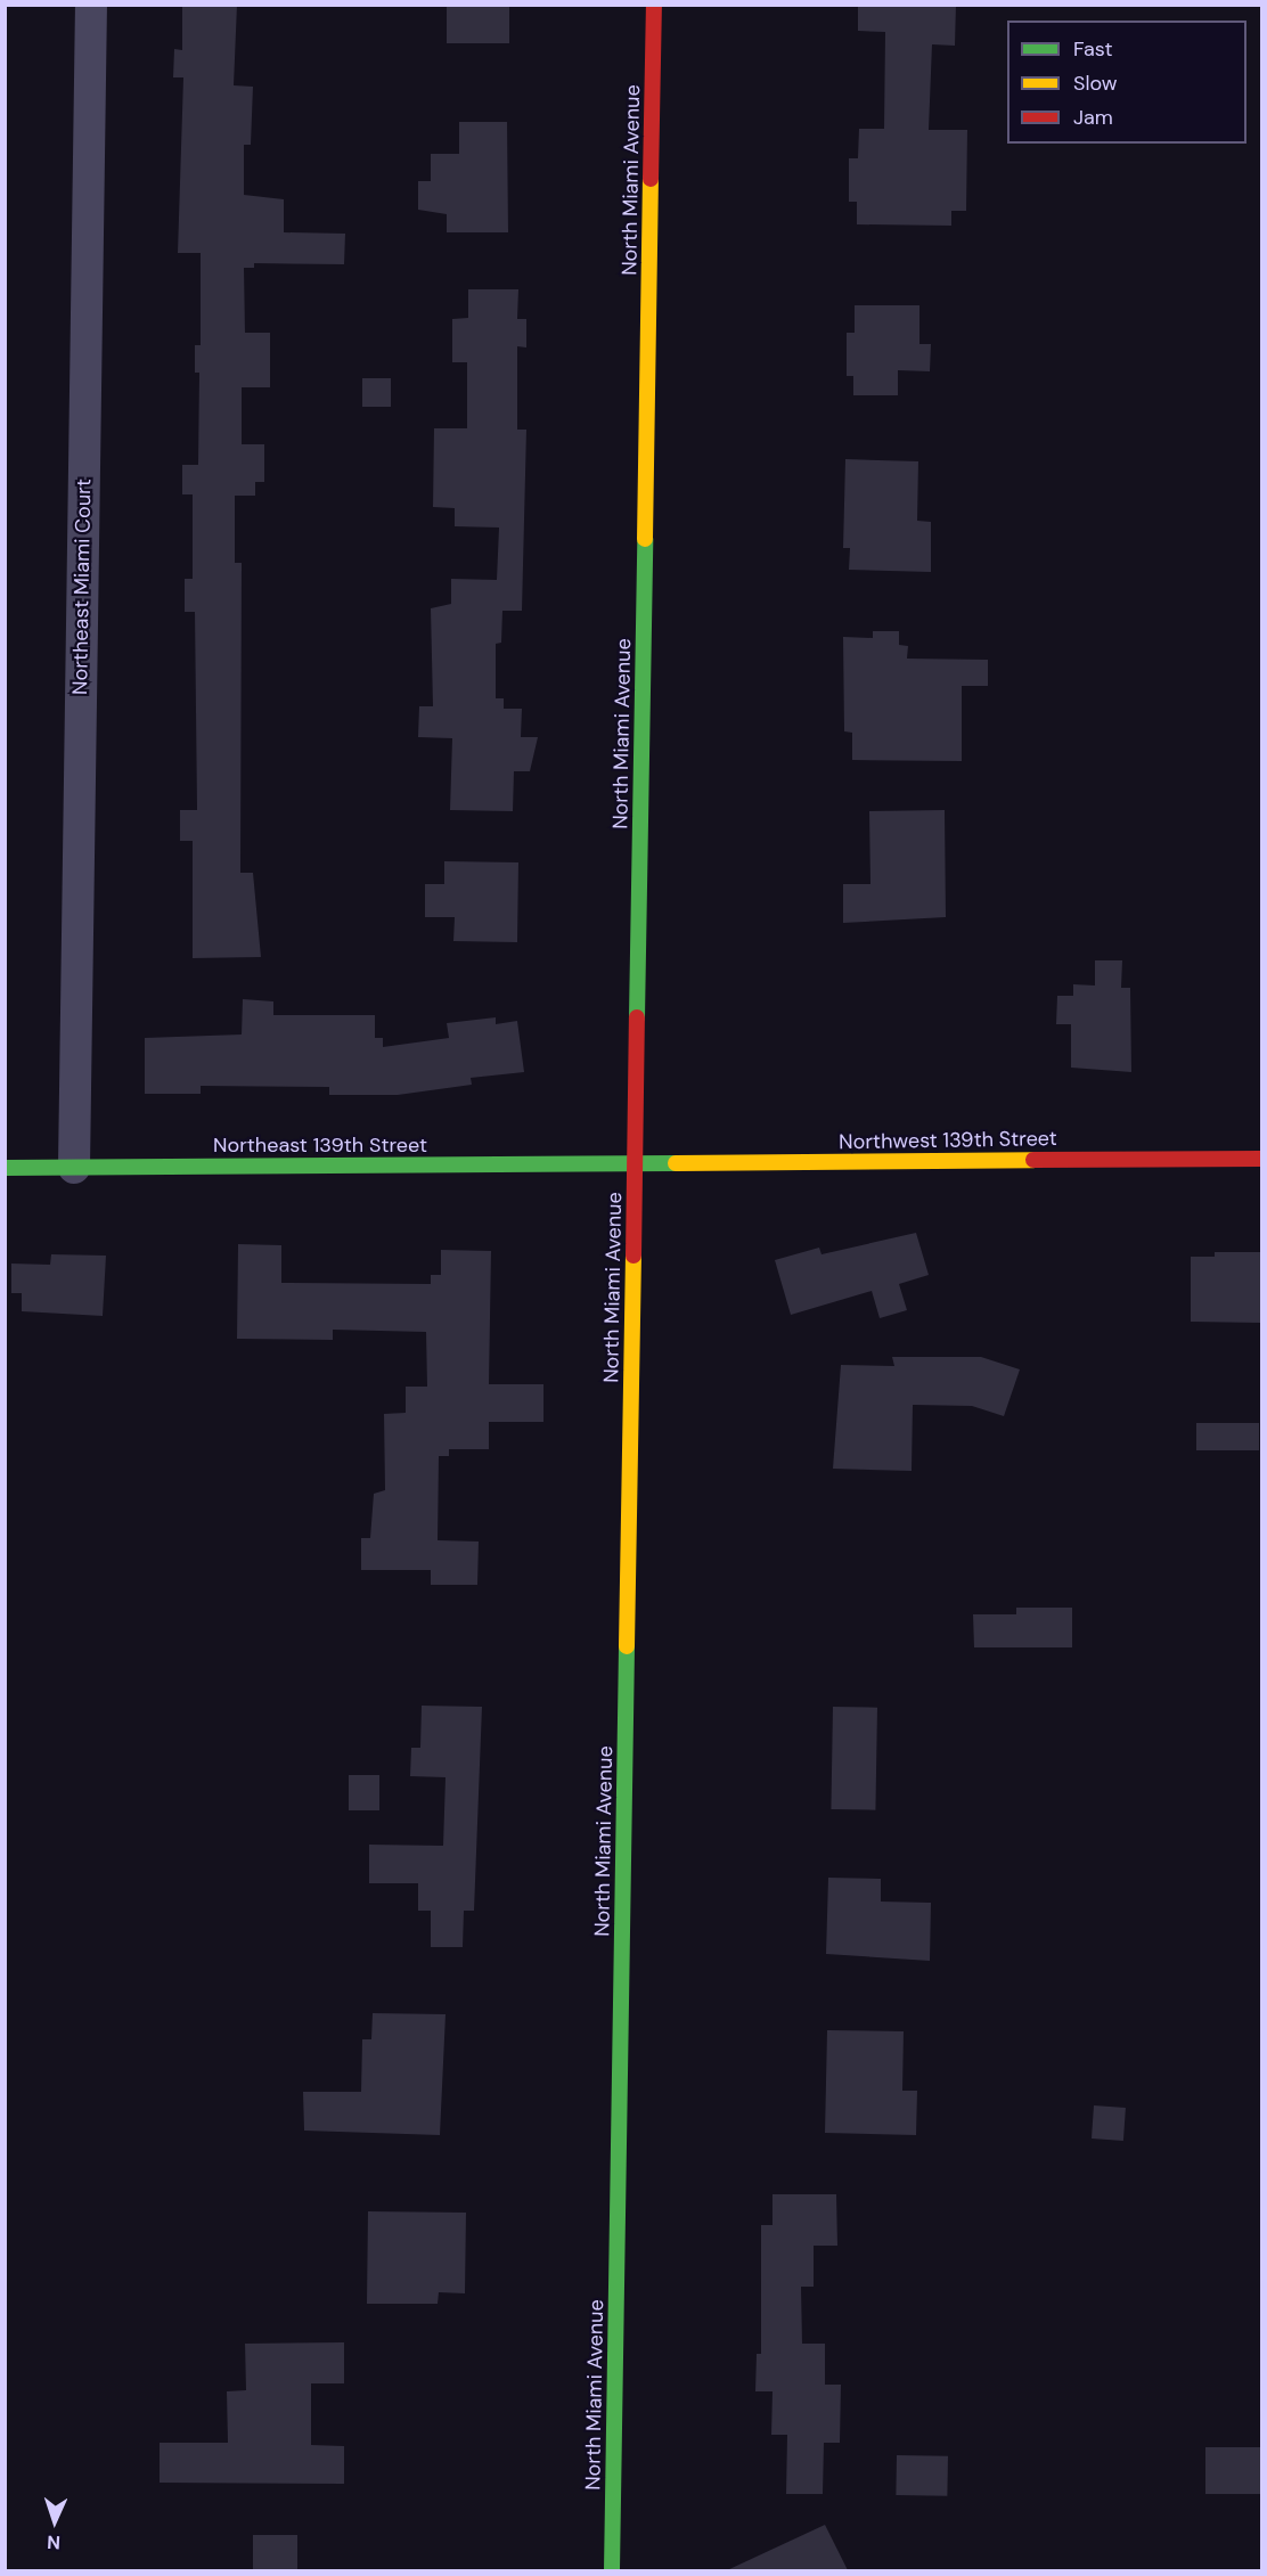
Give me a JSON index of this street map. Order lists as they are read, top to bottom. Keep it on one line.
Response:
{"streets":{"street":["North Miami Avenue","Northeast Miami Court","Northwest 139th Street","Northeast 139th Street"]},"crossings":[["North Miami Avenue","Northwest 139th Street"],["North Miami Avenue","Northeast 139th Street"],["Northeast Miami Court","Northeast 139th Street"],["Northwest 139th Street","Northeast 139th Street"]],"legend":["Fast","Slow","Jam"],"north":"bottom"}
